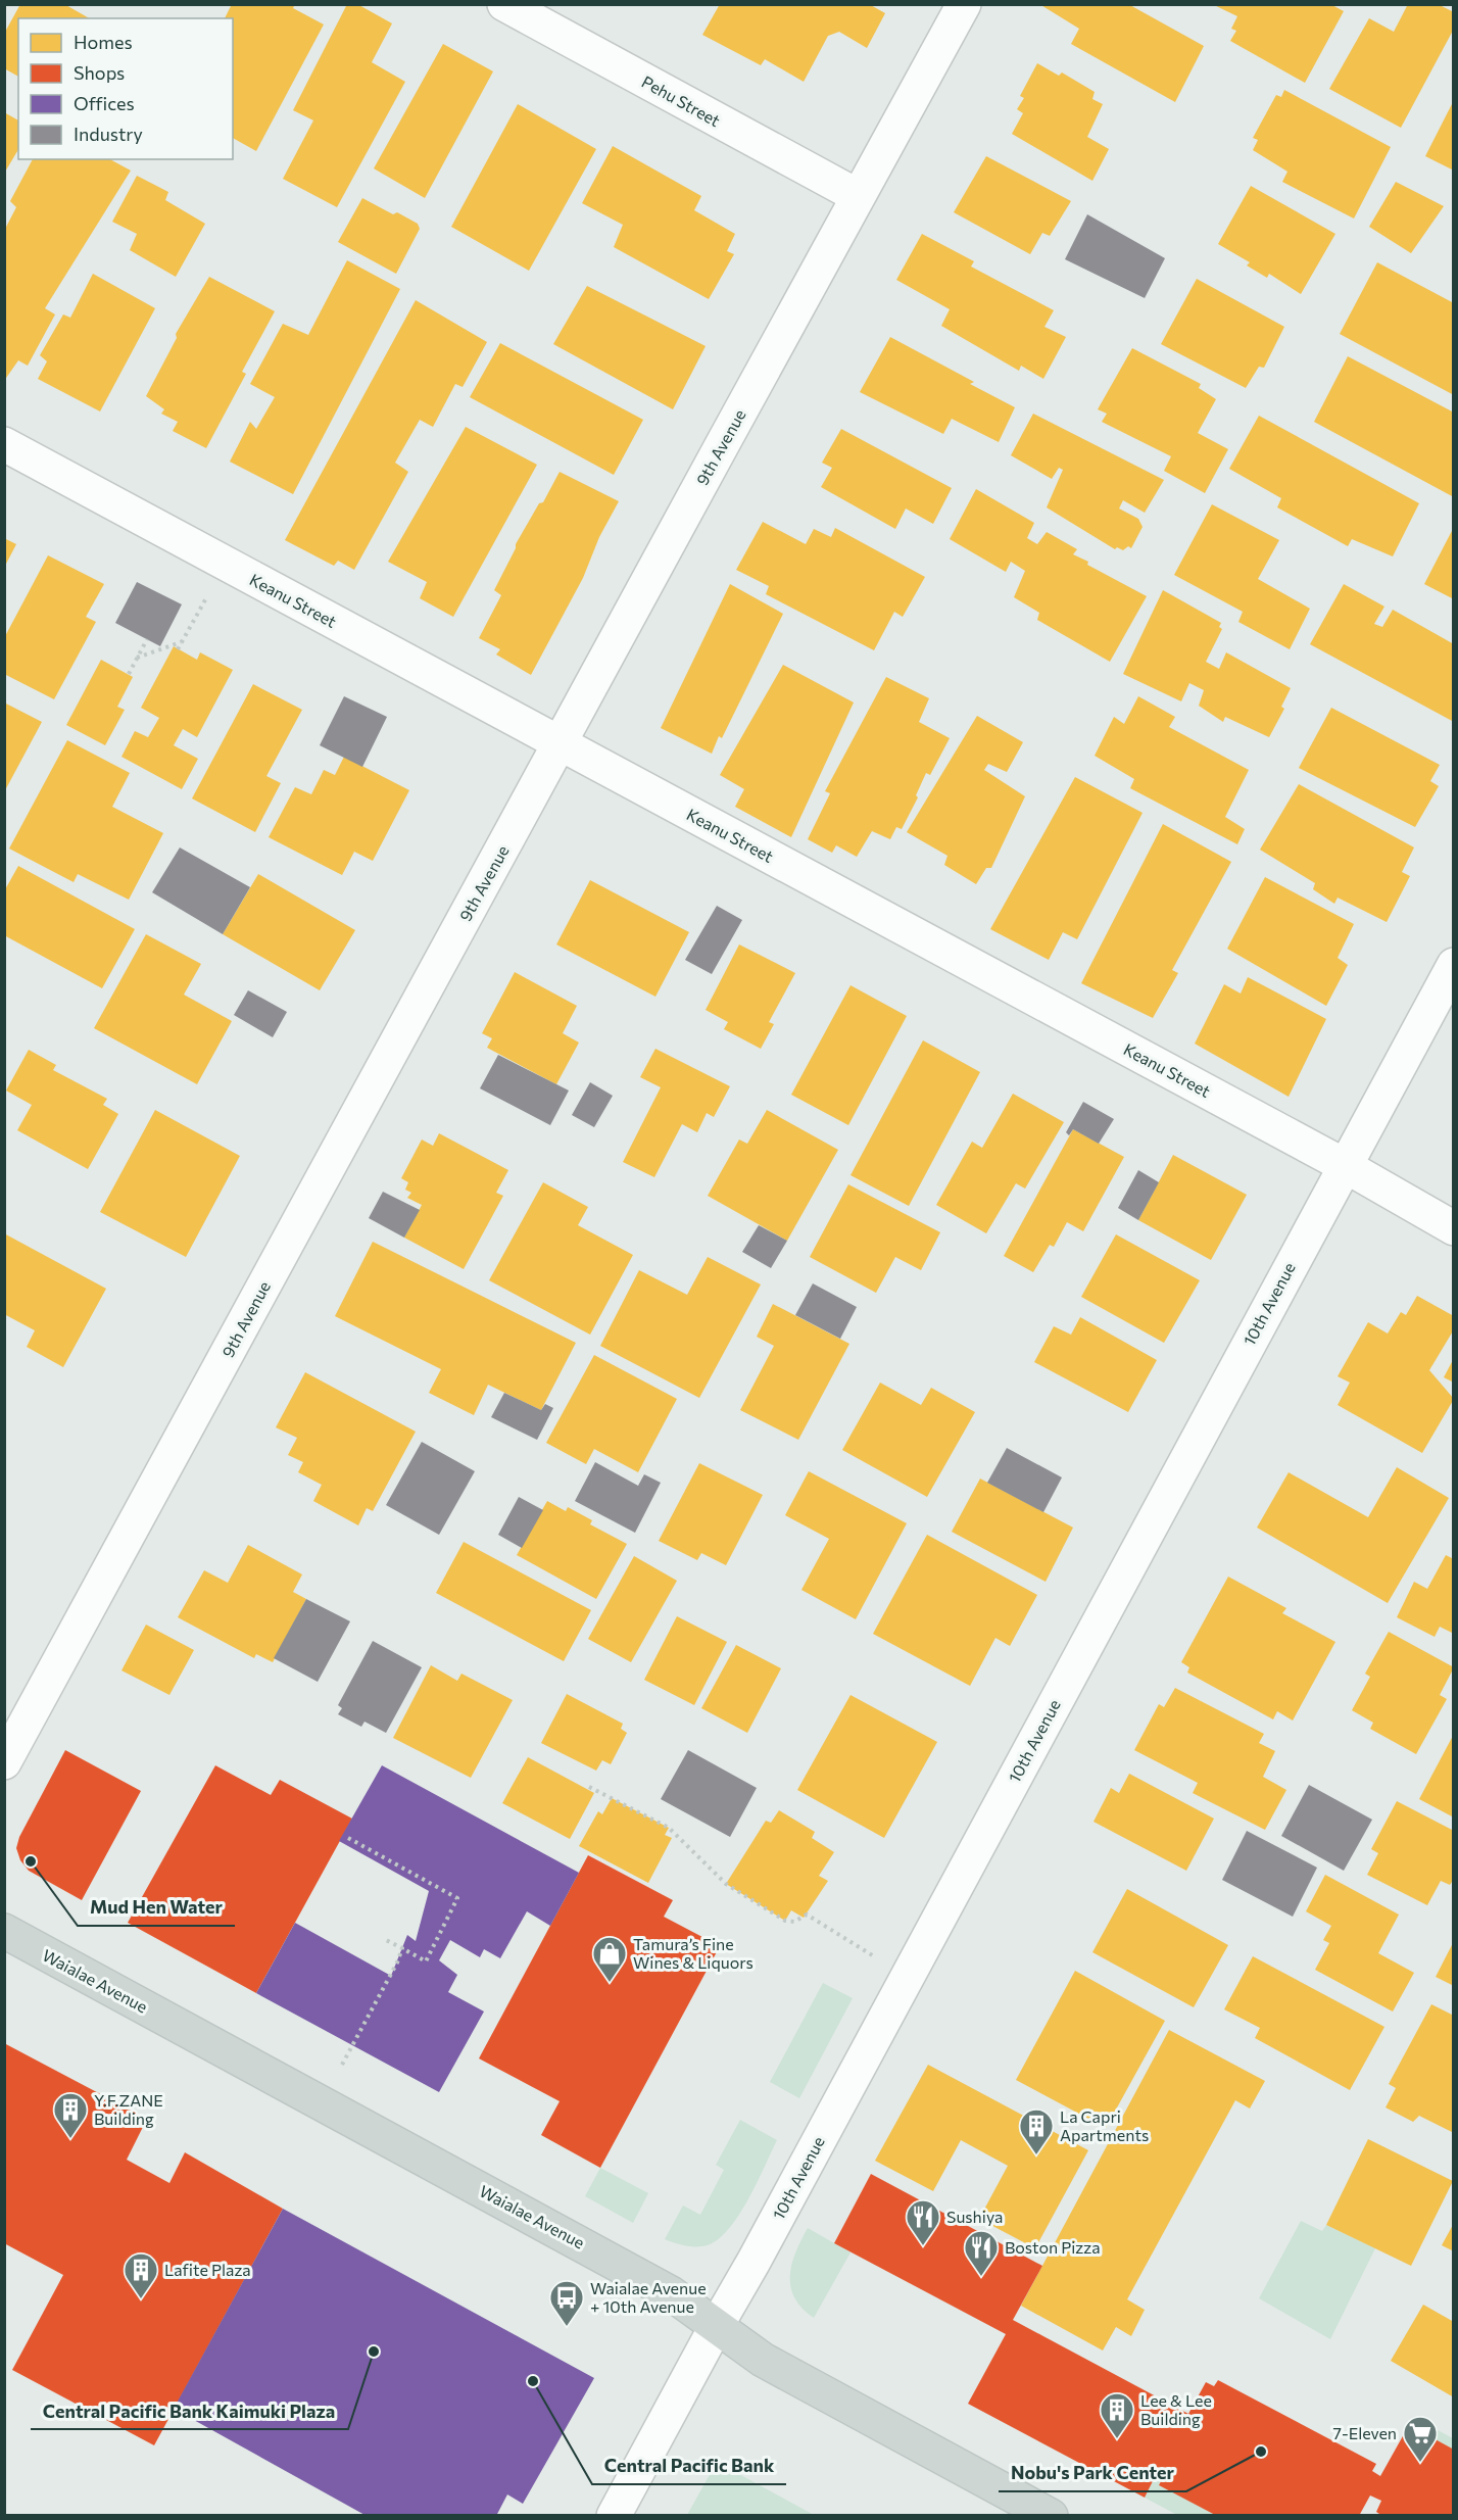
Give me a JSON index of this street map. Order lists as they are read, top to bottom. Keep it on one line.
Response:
{"streets":{"main road":["Waialae Avenue"],"street":["Pehu Street","9th Avenue","Keanu Street","10th Avenue"]},"crossings":[["Pehu Street","9th Avenue"],["9th Avenue","Keanu Street"],["Keanu Street","10th Avenue"],["10th Avenue","Waialae Avenue"]],"places":{"other":["Mud Hen Water","Central Pacific Bank Kaimuki Plaza","Central Pacific Bank","Nobu's Park Center"],"shop":["Tamura’s Fine Wines & Liquors"],"building":["Y.F.ZANE Building","La Capri Apartments","Lafite Plaza","Lee & Lee Building"],"restaurant":["Sushiya","Boston Pizza"],"bus stop":["Waialae Avenue + 10th Avenue"],"supermarket":["7-Eleven"]},"legend":["Homes","Shops","Offices","Industry"]}
